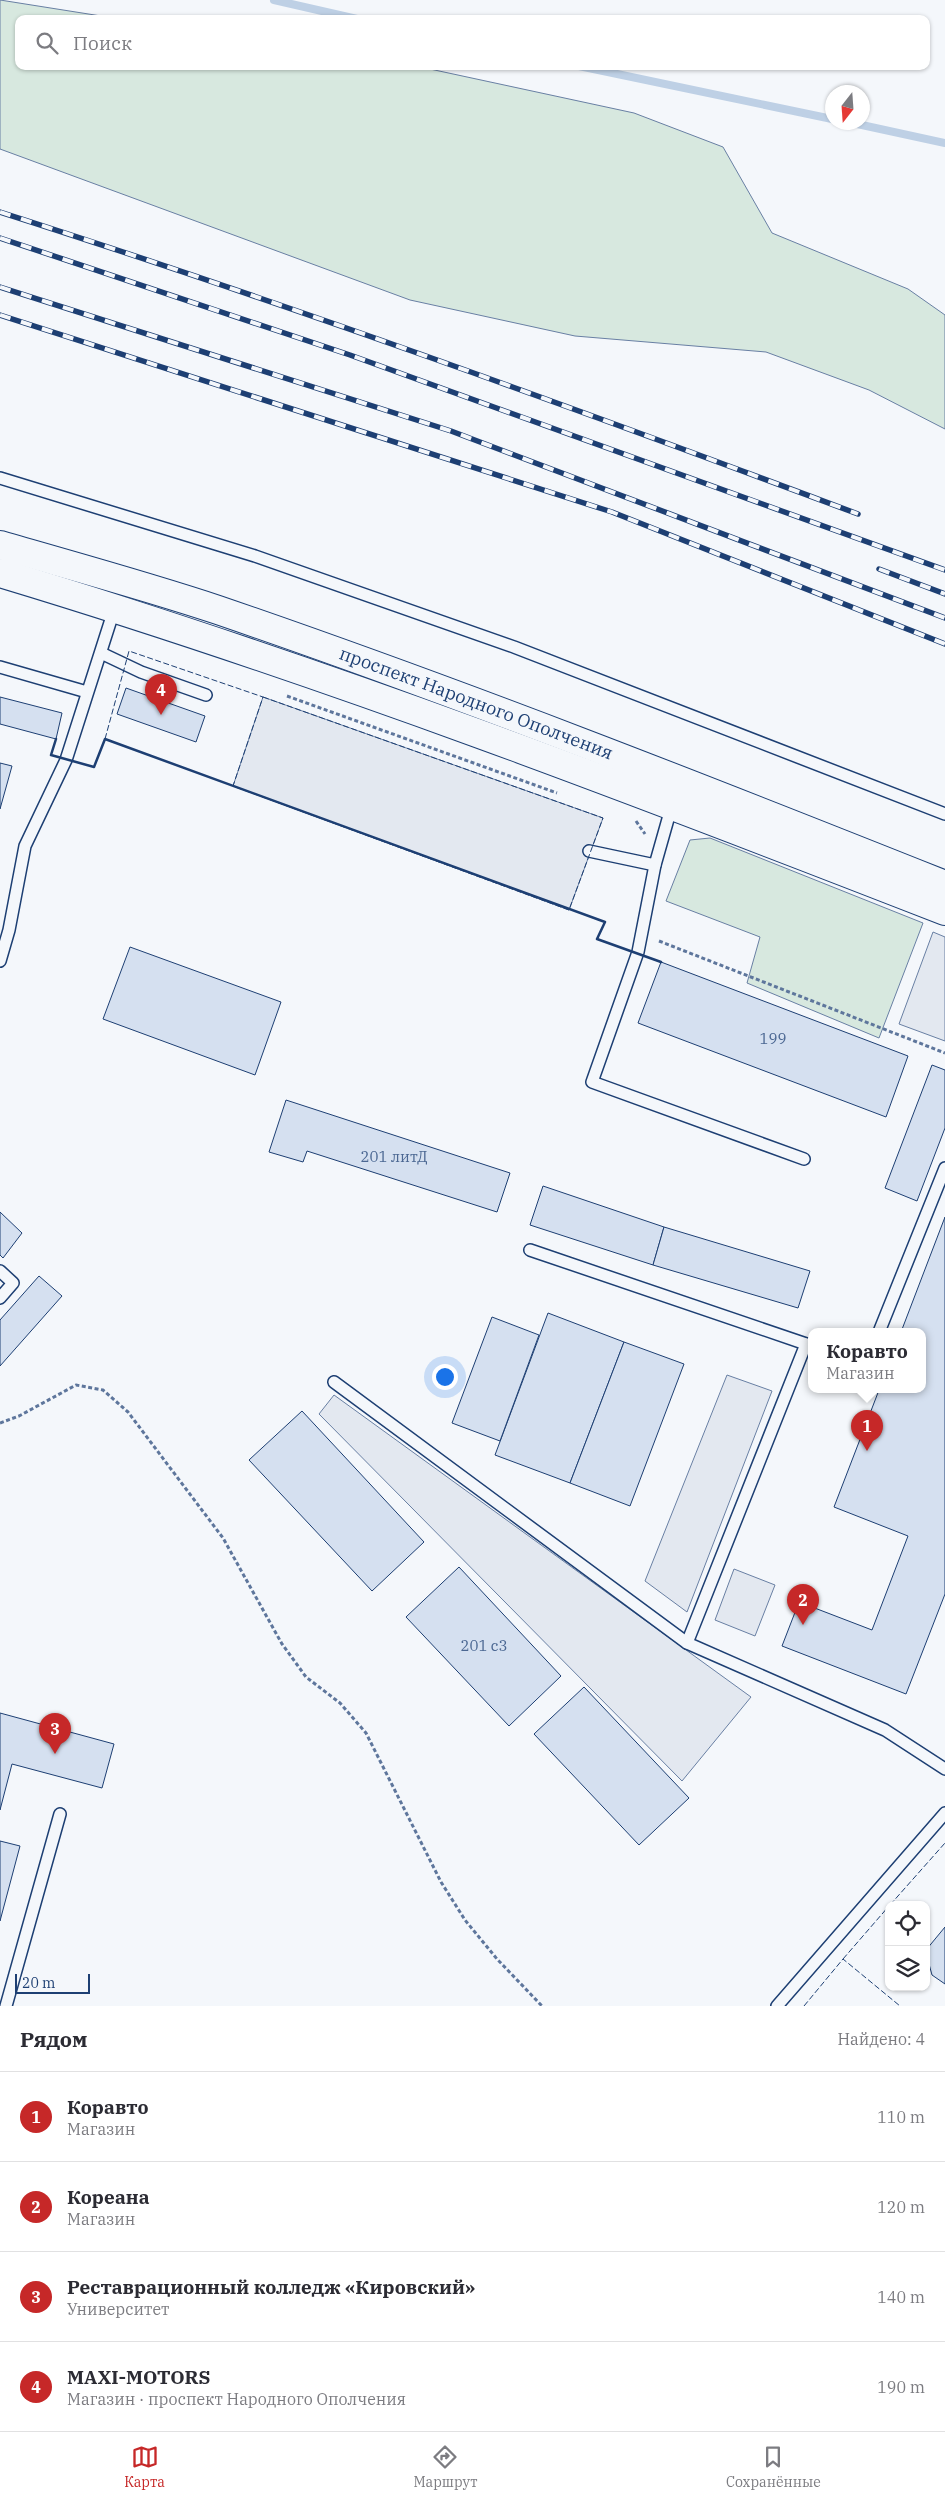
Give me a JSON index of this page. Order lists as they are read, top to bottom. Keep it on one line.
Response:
{"streets":{"main road":["проспект Народного Ополчения"]},"house_numbers":["199","201 литД","201 с3"],"scale_bar":"20 m","north":"bottom","page":{"search":"Поиск","pins":["4","1","2","3"],"popup":["Коравто","Магазин"],"scale":"20 m","heading":["Рядом","Найдено: 4"],"list":[{"mark":"1","name":"Коравто","note":"Магазин","value":"110 m"},{"mark":"2","name":"Кореана","note":"Магазин","value":"120 m"},{"mark":"3","name":"Реставрационный колледж «Кировский»","note":"Университет","value":"140 m"},{"mark":"4","name":"MAXI-MOTORS","note":"Магазин · проспект Народного Ополчения","value":"190 m"}],"nav":["Карта","Маршрут","Сохранённые"]}}
